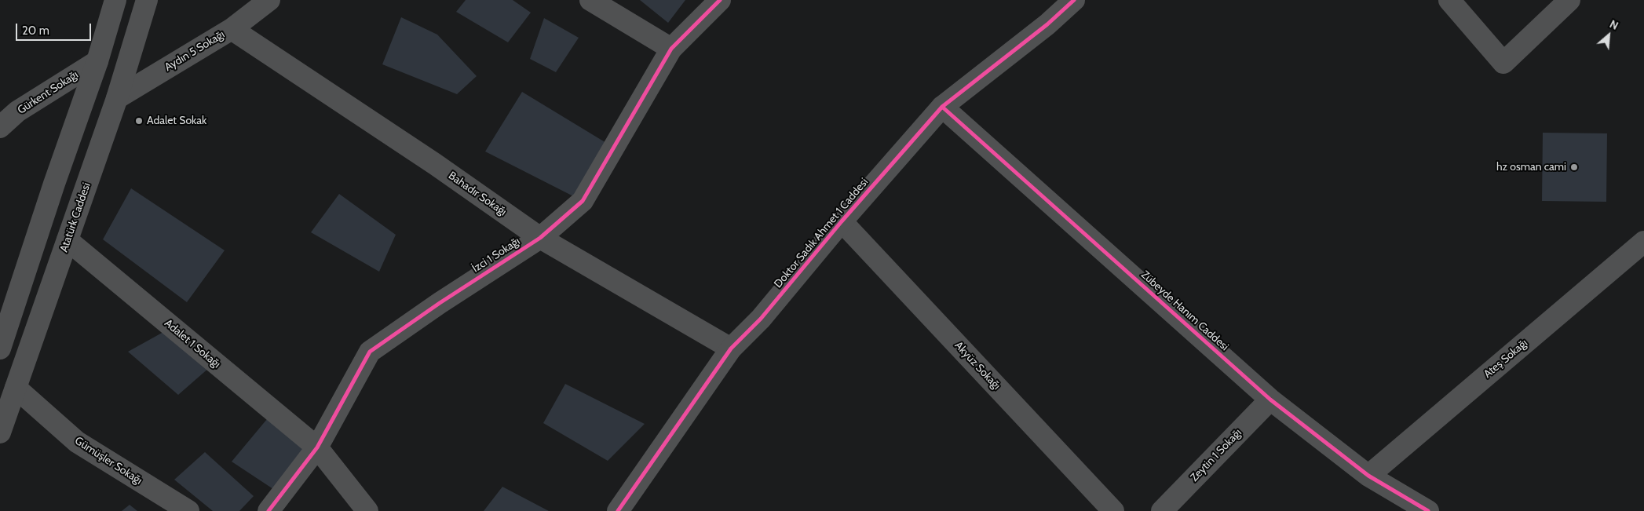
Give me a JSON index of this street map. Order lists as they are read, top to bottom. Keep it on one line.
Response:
{"streets":{"street":["Aydın 5 Sokağı","Gürkent Sokağı","Bahadır Sokağı","Atatürk Caddesi","Doktor Sadık Ahmet 1 Caddesi","İzci 1 Sokağı","Zübeyde Hanım Caddesi","Adalet 1 Sokağı","Ateş Sokağı","Akyüz Sokağı","Zeytin 1 Sokağı","Gümüşler Sokağı"]},"crossings":[["Aydın 5 Sokağı","Bahadır Sokağı"],["Aydın 5 Sokağı","Atatürk Caddesi"],["Bahadır Sokağı","Doktor Sadık Ahmet 1 Caddesi"],["Bahadır Sokağı","İzci 1 Sokağı"],["Atatürk Caddesi","Adalet 1 Sokağı"],["Atatürk Caddesi","Gümüşler Sokağı"],["Doktor Sadık Ahmet 1 Caddesi","Zübeyde Hanım Caddesi"],["Doktor Sadık Ahmet 1 Caddesi","Akyüz Sokağı"],["İzci 1 Sokağı","Adalet 1 Sokağı"],["Zübeyde Hanım Caddesi","Ateş Sokağı"],["Zübeyde Hanım Caddesi","Zeytin 1 Sokağı"]],"places":["Adalet Sokak","hz osman cami"],"scale_bar":"20 m","north":"top right"}
